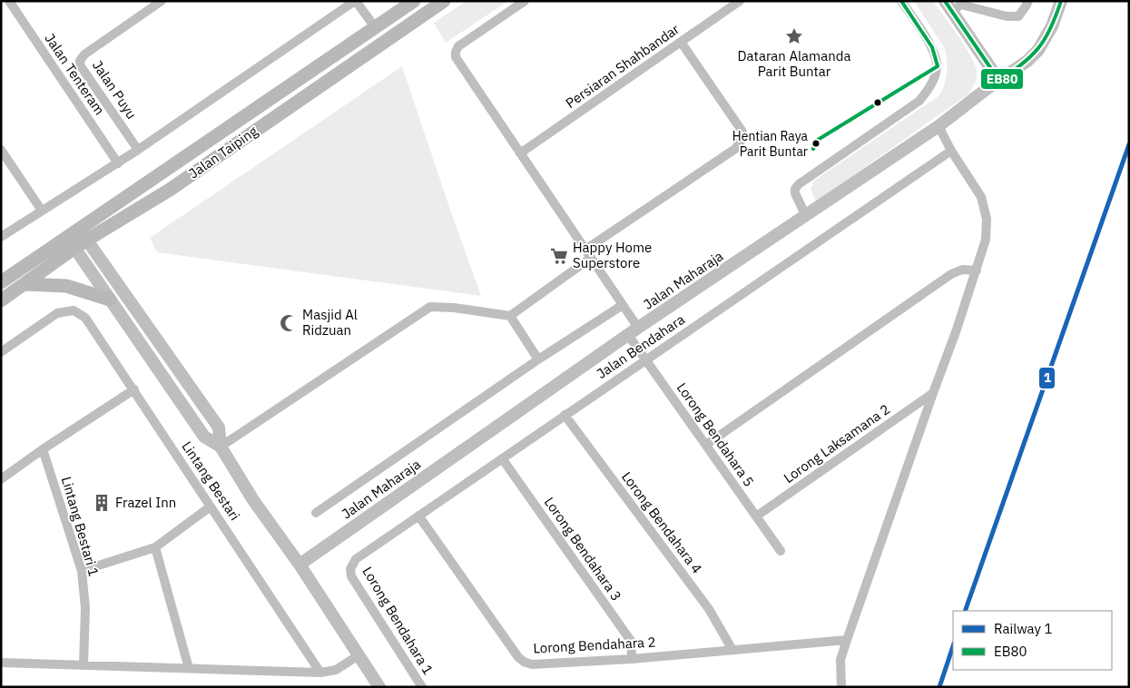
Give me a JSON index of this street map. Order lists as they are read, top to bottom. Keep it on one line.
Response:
{"streets":{"main road":["Jalan Taiping"],"street":["Persiaran Shahbandar","Jalan Tenteram","Jalan Puyu","Jalan Maharaja","Jalan Bendahara","Lorong Bendahara 5","Lorong Laksamana 2","Lintang Bestari","Lorong Bendahara 4","Lintang Bestari 1","Lorong Bendahara 3","Lorong Bendahara 1","Lorong Bendahara 2"]},"crossings":[["Persiaran Shahbandar","Lorong Bendahara 5"],["Jalan Maharaja","Lorong Bendahara 5"],["Jalan Bendahara","Lorong Bendahara 5"],["Jalan Bendahara","Lorong Bendahara 4"],["Jalan Bendahara","Lorong Bendahara 3"],["Jalan Bendahara","Lorong Bendahara 1"],["Jalan Bendahara","Lorong Bendahara 2"],["Lorong Bendahara 5","Lorong Laksamana 2"],["Lorong Bendahara 4","Lorong Bendahara 2"],["Lorong Bendahara 3","Lorong Bendahara 2"]],"places":{"place":["Dataran Alamanda Parit Buntar"],"other":["Hentian Raya Parit Buntar"],"supermarket":["Happy Home Superstore"],"mosque":["Masjid Al Ridzuan"],"building":["Frazel Inn"]},"lines":["transit line EB80","rail line 1"],"legend":["Railway 1","EB80"]}
